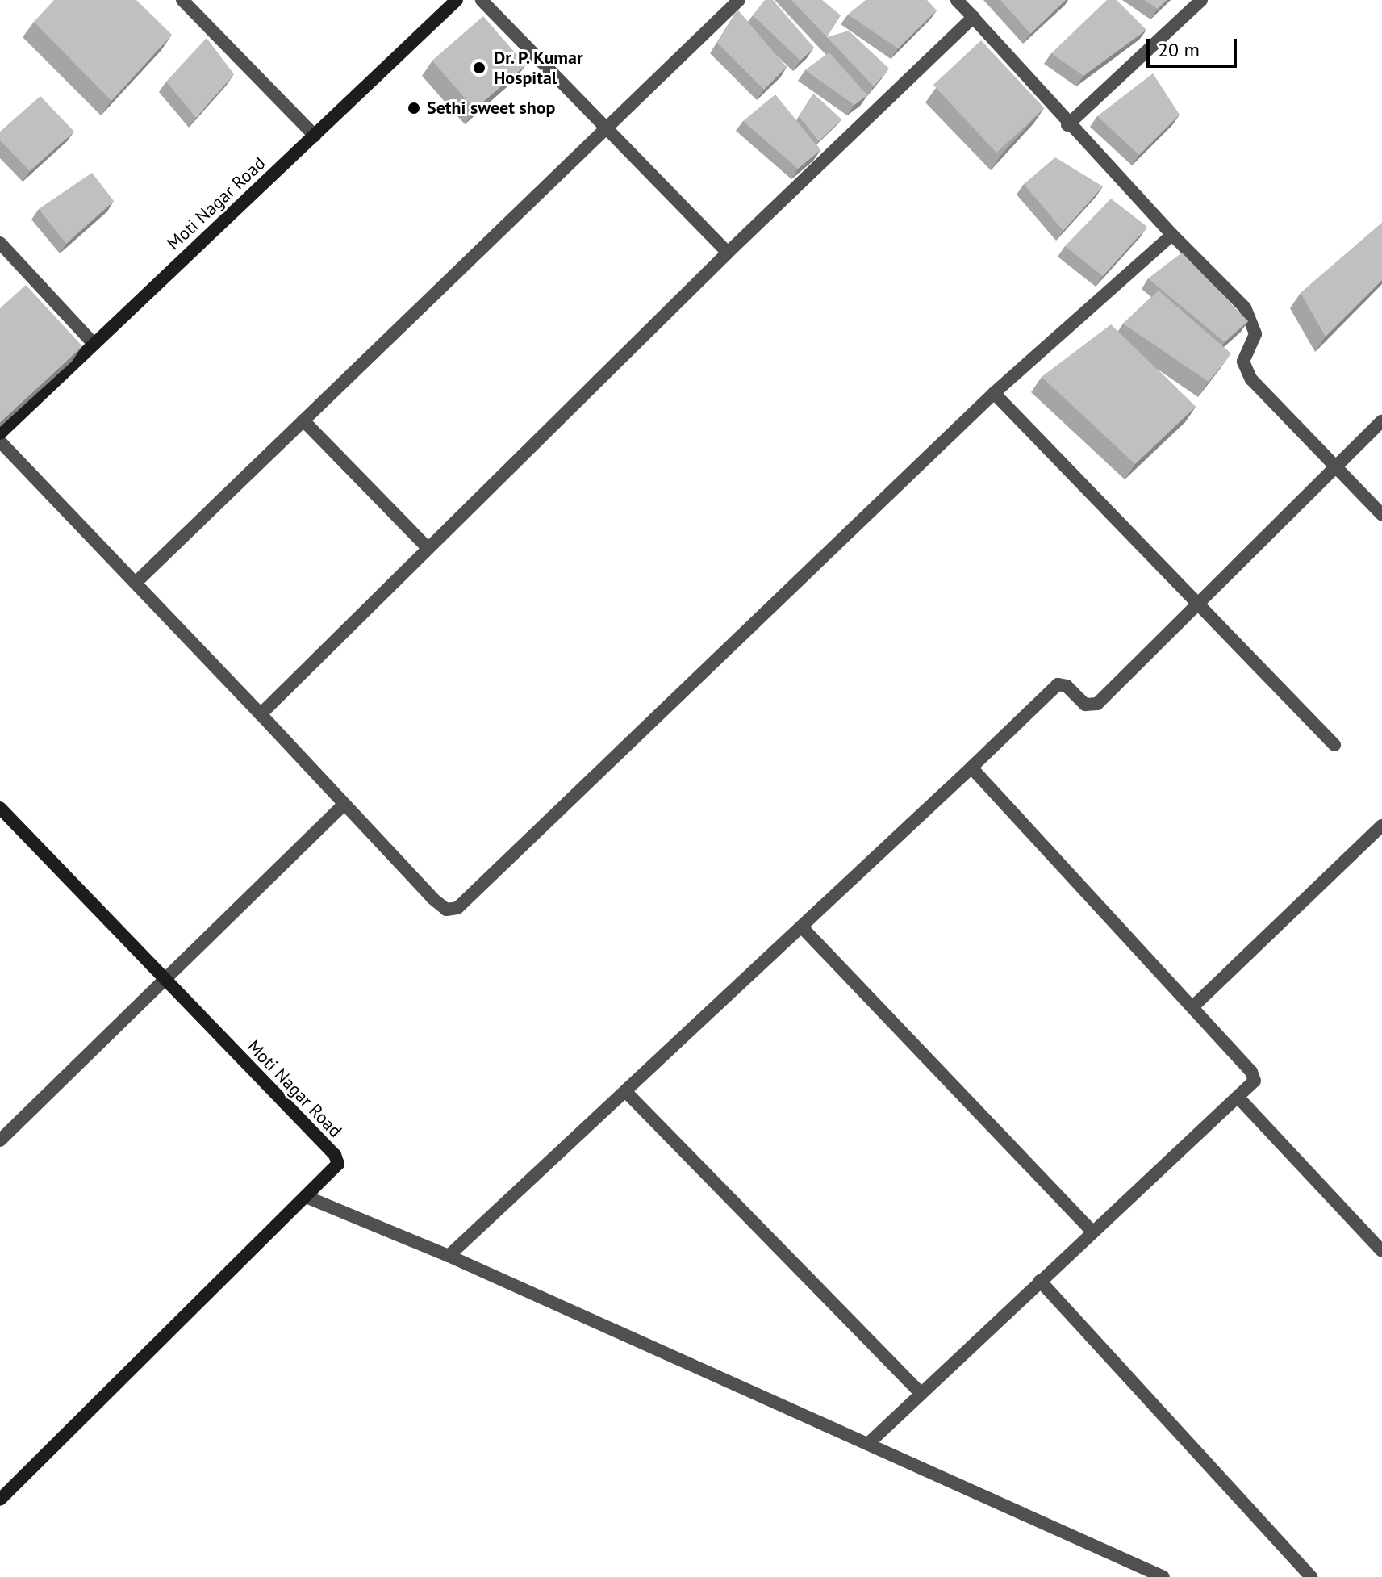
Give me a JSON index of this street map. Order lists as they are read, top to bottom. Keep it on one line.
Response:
{"streets":{"street":["Moti Nagar Road"]},"places":["Dr. P. Kumar Hospital","Sethi sweet shop"],"scale_bar":"20 m"}
